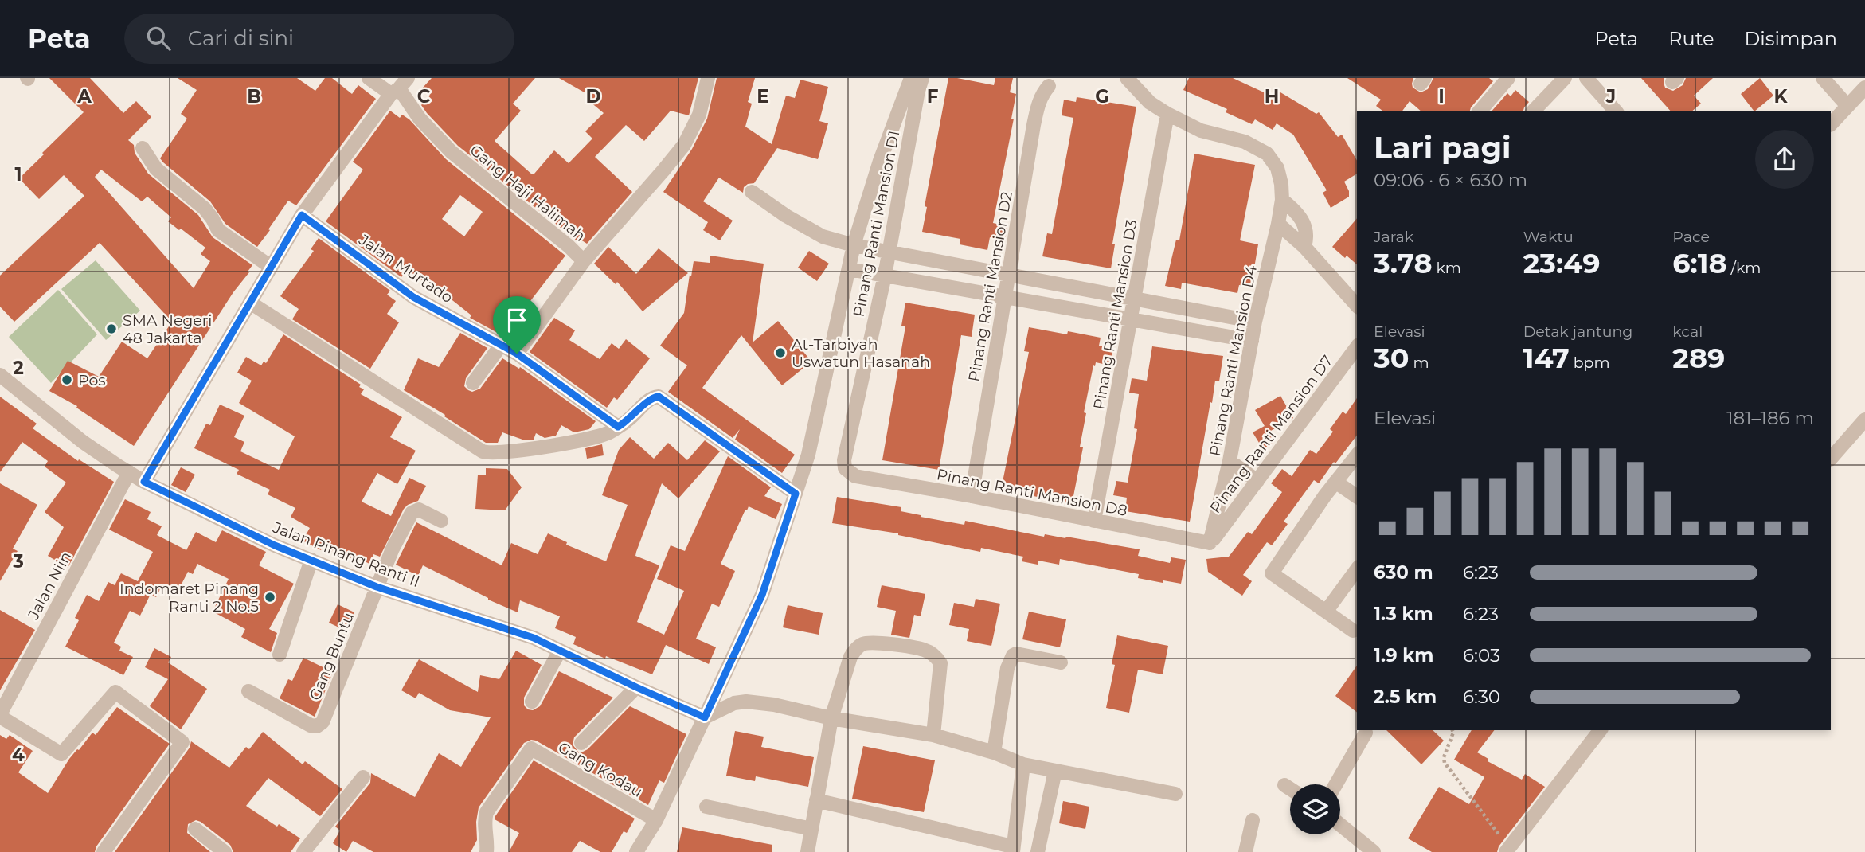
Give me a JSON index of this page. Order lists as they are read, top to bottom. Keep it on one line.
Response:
{"streets":{"street":["Gang Haji Halimah","Pinang Ranti Mansion D1","Jalan Murtado","Pinang Ranti Mansion D2","Pinang Ranti Mansion D3","Pinang Ranti Mansion D4","Pinang Ranti Mansion D7","Pinang Ranti Mansion D8","Jalan Pinang Ranti II","Jalan Niin","Gang Buntu","Gang Kodau"]},"crossings":[["Gang Haji Halimah","Jalan Murtado"],["Pinang Ranti Mansion D1","Pinang Ranti Mansion D8"],["Pinang Ranti Mansion D2","Pinang Ranti Mansion D8"],["Pinang Ranti Mansion D3","Pinang Ranti Mansion D4"],["Pinang Ranti Mansion D3","Pinang Ranti Mansion D8"],["Pinang Ranti Mansion D4","Pinang Ranti Mansion D7"],["Pinang Ranti Mansion D4","Pinang Ranti Mansion D8"],["Pinang Ranti Mansion D7","Pinang Ranti Mansion D8"],["Jalan Pinang Ranti II","Jalan Niin"],["Jalan Pinang Ranti II","Gang Buntu"]],"places":["SMA Negeri 48 Jakarta","At-Tarbiyah Uswatun Hasanah","Pos","Indomaret Pinang Ranti 2 No.5"],"page":{"header":"Peta","search":"Cari di sini","nav":["Peta","Rute","Disimpan"],"heading":["Lari pagi","09:06 · 6 × 630 m"],"stats":[["Jarak","3.78 km"],["Waktu","23:49"],["Pace","6:18 /km"],["Elevasi","30 m"],["Detak jantung","147 bpm"],["kcal","289"]],"chart":["Elevasi","181–186 m"],"list":[{"name":"630 m","note":"6:23"},{"name":"1.3 km","note":"6:23"},{"name":"1.9 km","note":"6:03"},{"name":"2.5 km","note":"6:30"}]},"grid":{"columns":["A","B","C","D","E","F","G","H","I","J","K"],"rows":["1","2","3","4"]}}
